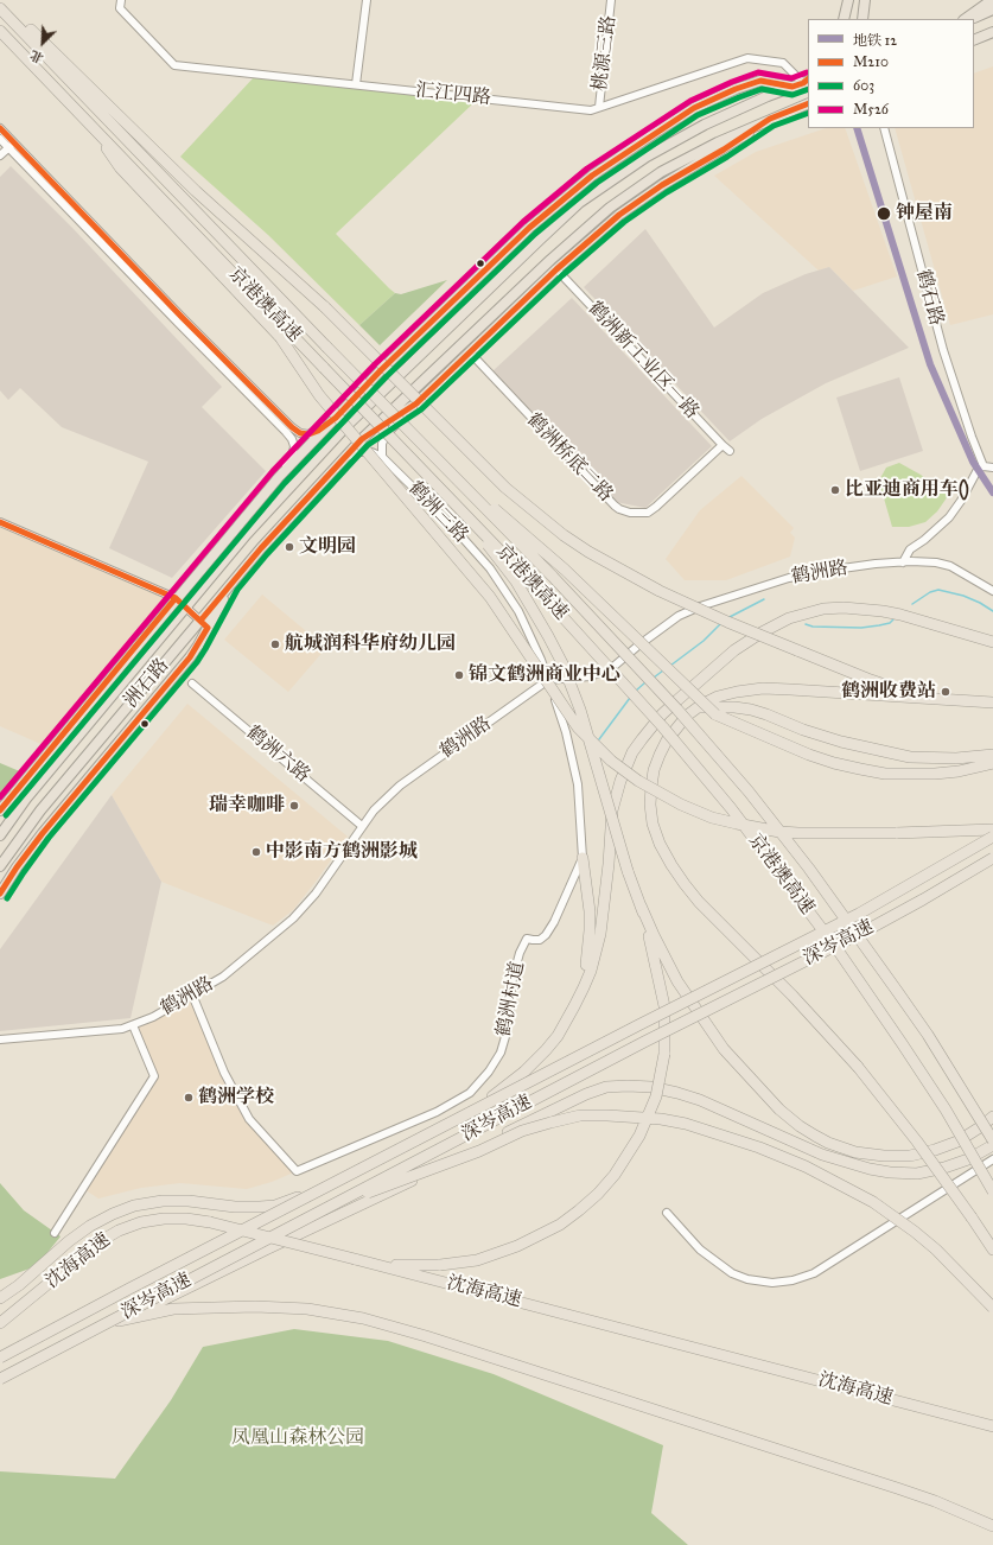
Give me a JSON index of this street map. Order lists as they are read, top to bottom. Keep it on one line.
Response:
{"streets":{"highway":["京港澳高速","深岑高速","沈海高速"],"main road":["洲石路"],"street":["桃源三路","汇江四路","鹤石路","鹤洲新工业区一路","鹤洲桥底二路","鹤洲三路","鹤洲路","鹤洲六路","鹤洲村道"]},"crossings":[["桃源三路","汇江四路"],["汇江四路","洲石路"],["鹤洲新工业区一路","鹤洲桥底二路"],["鹤洲三路","鹤洲路"],["鹤洲三路","鹤洲村道"],["鹤洲路","鹤洲六路"],["鹤洲路","鹤洲村道"]],"parks":["凤凰山森林公园"],"places":["钟屋南","比亚迪商用车()","文明园","航城润科华府幼儿园","锦文鹤洲商业中心","鹤洲收费站","瑞幸咖啡","中影南方鹤洲影城","鹤洲学校"],"lines":["transit line M526","transit line M210","transit line 603","metro line 12"],"legend":["地铁 12","M210","603","M526"],"north":"bottom left"}
